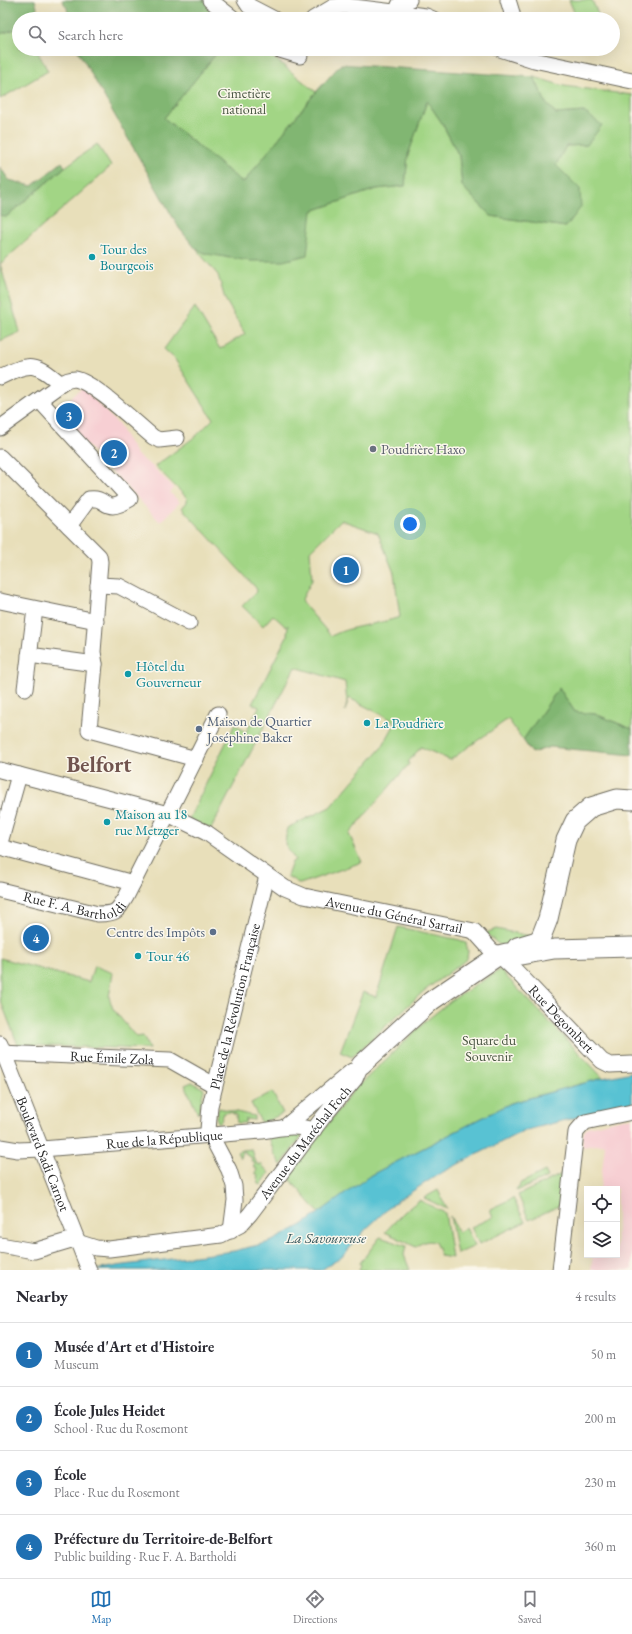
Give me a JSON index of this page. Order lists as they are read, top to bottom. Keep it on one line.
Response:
{"streets":{"main road":["Avenue du Maréchal Foch"],"street":["Rue F. A. Bartholdi","Avenue du Général Sarrail","Place de la Révolution Française","Rue Degombert","Rue Émile Zola","Rue de la République","Boulevard Sadi Carnot"]},"crossings":[["Avenue du Général Sarrail","Place de la Révolution Française"],["Avenue du Général Sarrail","Rue Degombert"],["Avenue du Général Sarrail","Avenue du Maréchal Foch"],["Place de la Révolution Française","Rue Émile Zola"],["Place de la Révolution Française","Rue de la République"],["Place de la Révolution Française","Avenue du Maréchal Foch"],["Rue Degombert","Avenue du Maréchal Foch"],["Rue Émile Zola","Boulevard Sadi Carnot"],["Rue de la République","Avenue du Maréchal Foch"],["Rue de la République","Boulevard Sadi Carnot"],["Avenue du Maréchal Foch","Boulevard Sadi Carnot"]],"districts":["Belfort"],"water":["La Savoureuse"],"parks":["Cimetière national","Square du Souvenir"],"places":["Tour des Bourgeois","Poudrière Haxo","Hôtel du Gouverneur","La Poudrière","Maison de Quartier Joséphine Baker","Maison au 18 rue Metzger","Centre des Impôts","Tour 46"],"page":{"search":"Search here","pins":["3","2","1","4"],"heading":["Nearby","4 results"],"list":[{"mark":"1","name":"Musée d'Art et d'Histoire","note":"Museum","value":"50 m"},{"mark":"2","name":"École Jules Heidet","note":"School · Rue du Rosemont","value":"200 m"},{"mark":"3","name":"École","note":"Place · Rue du Rosemont","value":"230 m"},{"mark":"4","name":"Préfecture du Territoire-de-Belfort","note":"Public building · Rue F. A. Bartholdi","value":"360 m"}],"nav":["Map","Directions","Saved"]}}
